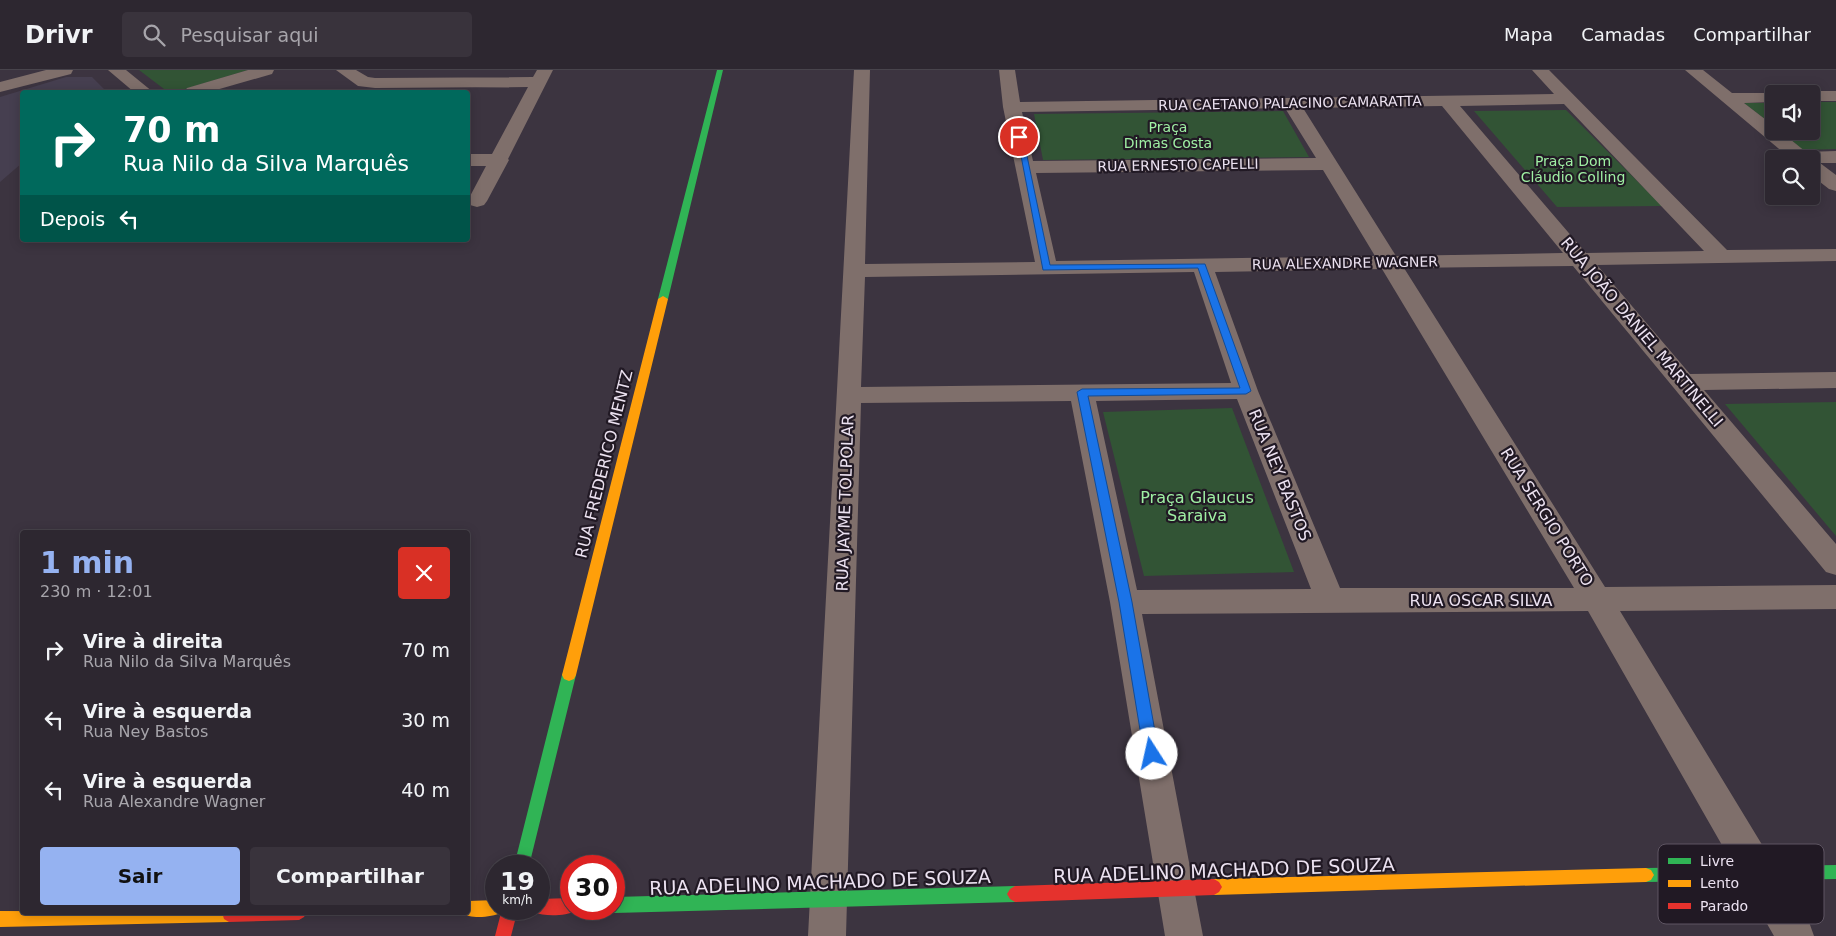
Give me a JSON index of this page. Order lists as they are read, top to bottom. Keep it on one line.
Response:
{"streets":{"street":["RUA CAETANO PALACINO CAMARATTA","RUA ERNESTO CAPELLI","RUA ALEXANDRE WAGNER","RUA JOÃO DANIEL MARTINELLI","RUA FREDERICO MENTZ","RUA NEY BASTOS","RUA JAYME TOLPOLAR","RUA SERGIO PORTO","RUA OSCAR SILVA","RUA ADELINO MACHADO DE SOUZA"]},"crossings":[["RUA CAETANO PALACINO CAMARATTA","RUA JOÃO DANIEL MARTINELLI"],["RUA CAETANO PALACINO CAMARATTA","RUA SERGIO PORTO"],["RUA ERNESTO CAPELLI","RUA SERGIO PORTO"],["RUA ALEXANDRE WAGNER","RUA JOÃO DANIEL MARTINELLI"],["RUA ALEXANDRE WAGNER","RUA NEY BASTOS"],["RUA ALEXANDRE WAGNER","RUA JAYME TOLPOLAR"],["RUA ALEXANDRE WAGNER","RUA SERGIO PORTO"],["RUA NEY BASTOS","RUA OSCAR SILVA"],["RUA JAYME TOLPOLAR","RUA ADELINO MACHADO DE SOUZA"],["RUA SERGIO PORTO","RUA OSCAR SILVA"]],"parks":["Praça Dimas Costa","Praça Dom Cláudio Colling","Praça Glaucus Saraiva"],"legend":["Livre","Lento","Parado"],"page":{"header":"Drivr","search":"Pesquisar aqui","nav":["Mapa","Camadas","Compartilhar"],"turn":["70 m","Rua Nilo da Silva Marquês"],"then":"Depois","heading":["1 min","230 m · 12:01"],"list":[{"name":"Vire à direita","note":"Rua Nilo da Silva Marquês","value":"70 m"},{"name":"Vire à esquerda","note":"Rua Ney Bastos","value":"30 m"},{"name":"Vire à esquerda","note":"Rua Alexandre Wagner","value":"40 m"}],"buttons":["Sair","Compartilhar"],"speed":"19 km/h","limit":"30"}}
